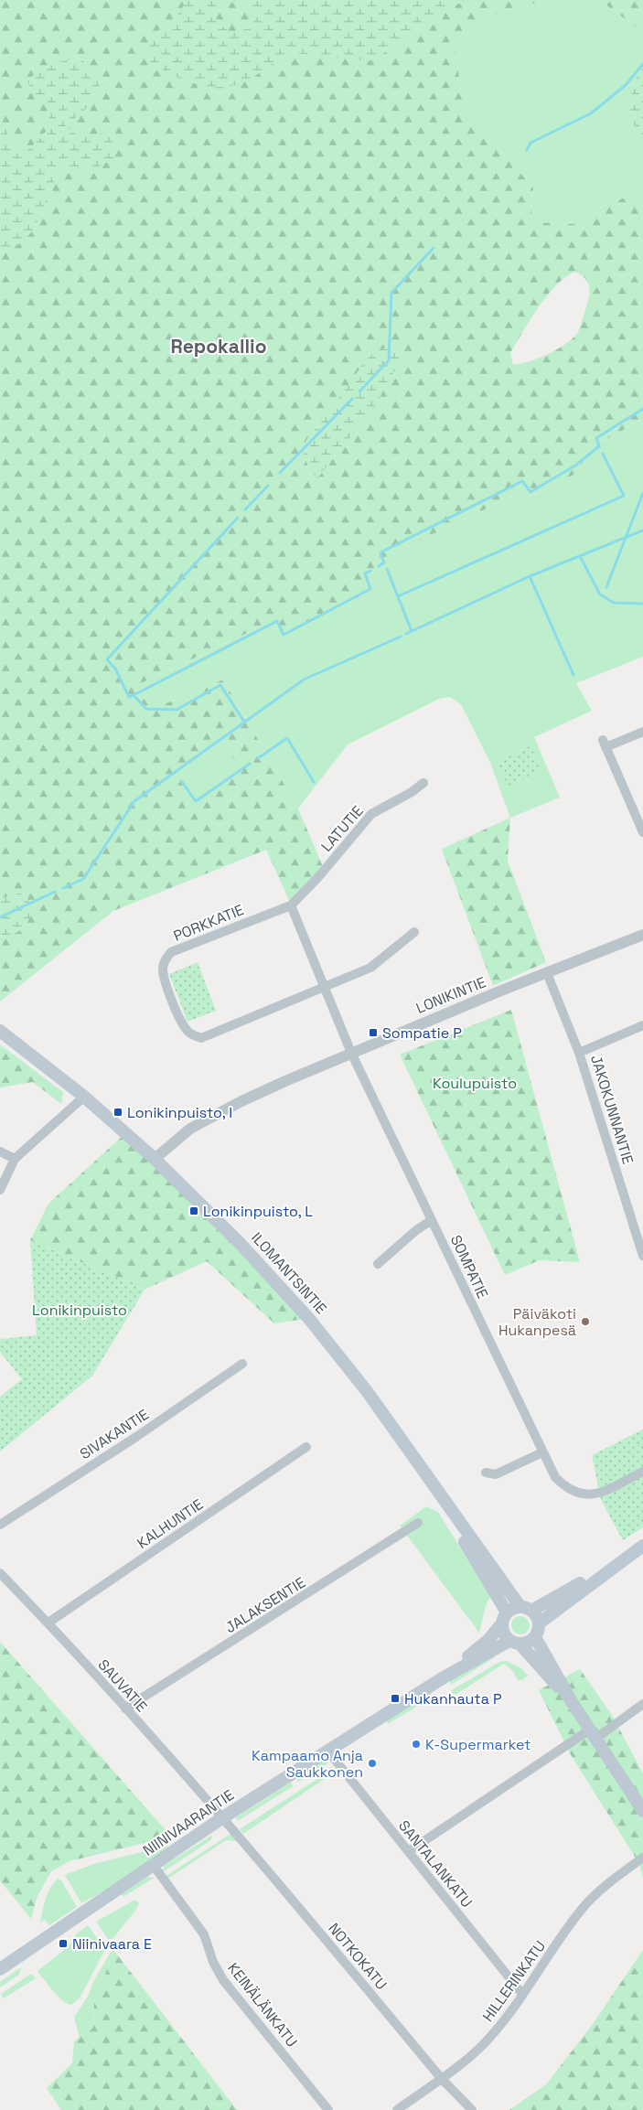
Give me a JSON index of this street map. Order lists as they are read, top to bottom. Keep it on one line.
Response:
{"streets":{"main road":["ILOMANTSINTIE","NIINIVAARANTIE"],"street":["LATUTIE","PORKKATIE","LONIKINTIE","JAKOKUNNANTIE","SOMPATIE","SIVAKANTIE","KALHUNTIE","JALAKSENTIE","SAUVATIE","SANTALANKATU","NOTKOKATU","HILLERINKATU","KEINÄLÄNKATU"]},"crossings":[["LATUTIE","PORKKATIE"],["LONIKINTIE","JAKOKUNNANTIE"],["LONIKINTIE","SOMPATIE"],["LONIKINTIE","ILOMANTSINTIE"],["ILOMANTSINTIE","NIINIVAARANTIE"],["KALHUNTIE","SAUVATIE"],["JALAKSENTIE","SAUVATIE"],["SAUVATIE","NIINIVAARANTIE"],["SAUVATIE","NOTKOKATU"],["NIINIVAARANTIE","SANTALANKATU"],["NIINIVAARANTIE","NOTKOKATU"],["NIINIVAARANTIE","KEINÄLÄNKATU"],["SANTALANKATU","HILLERINKATU"],["NOTKOKATU","HILLERINKATU"]],"districts":["Repokallio"],"parks":["Koulupuisto","Lonikinpuisto"],"places":{"transit":["Sompatie P","Lonikinpuisto, I","Lonikinpuisto, L","Hukanhauta P","Niinivaara E"],"other":["Päiväkoti Hukanpesä","K-Supermarket","Kampaamo Anja Saukkonen"]}}
